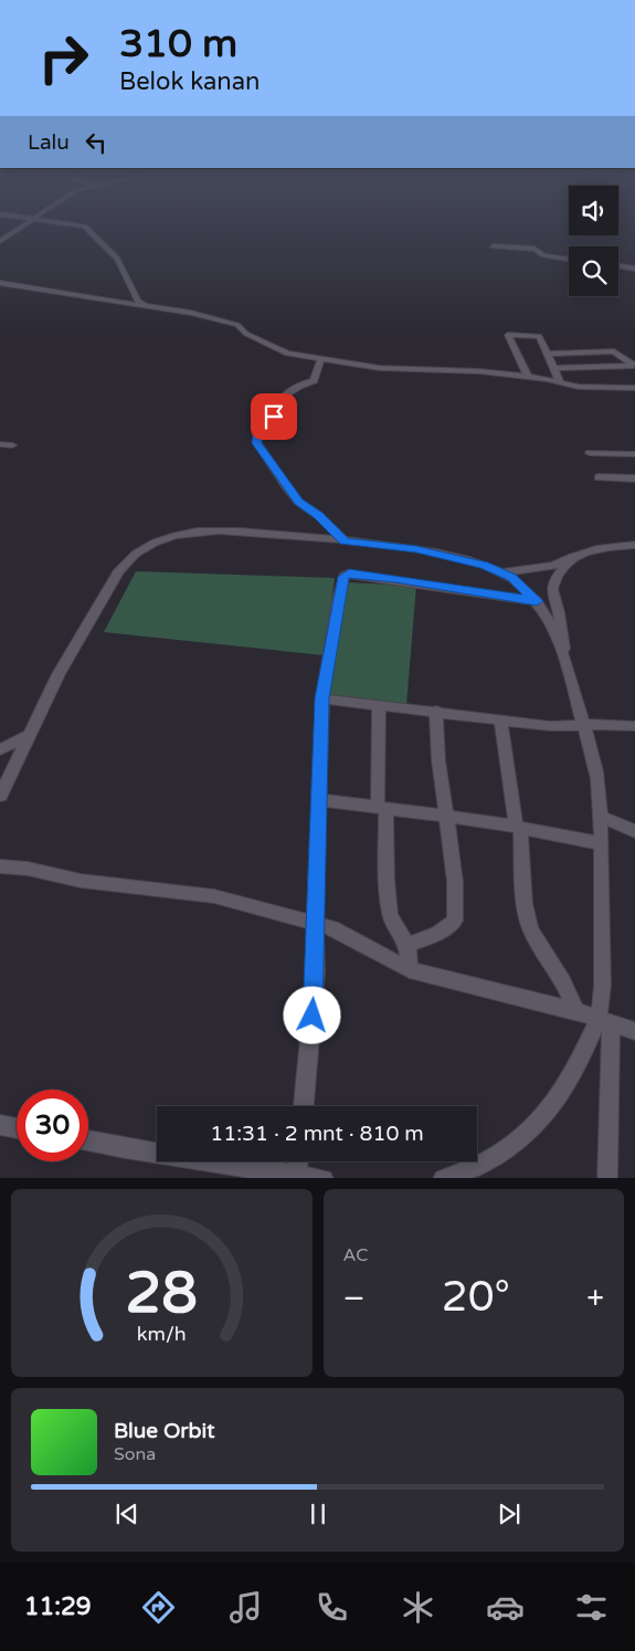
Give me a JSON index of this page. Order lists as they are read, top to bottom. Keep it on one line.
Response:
{"page":{"turn":["310 m","Belok kanan"],"then":"Lalu","limit":"30","trip":"11:31 · 2 mnt · 810 m","tile":"AC","heat":["−","20°","+"],"song":["Blue Orbit","Sona"],"tabs":"11:29","gauge":["28","km/h"]}}
